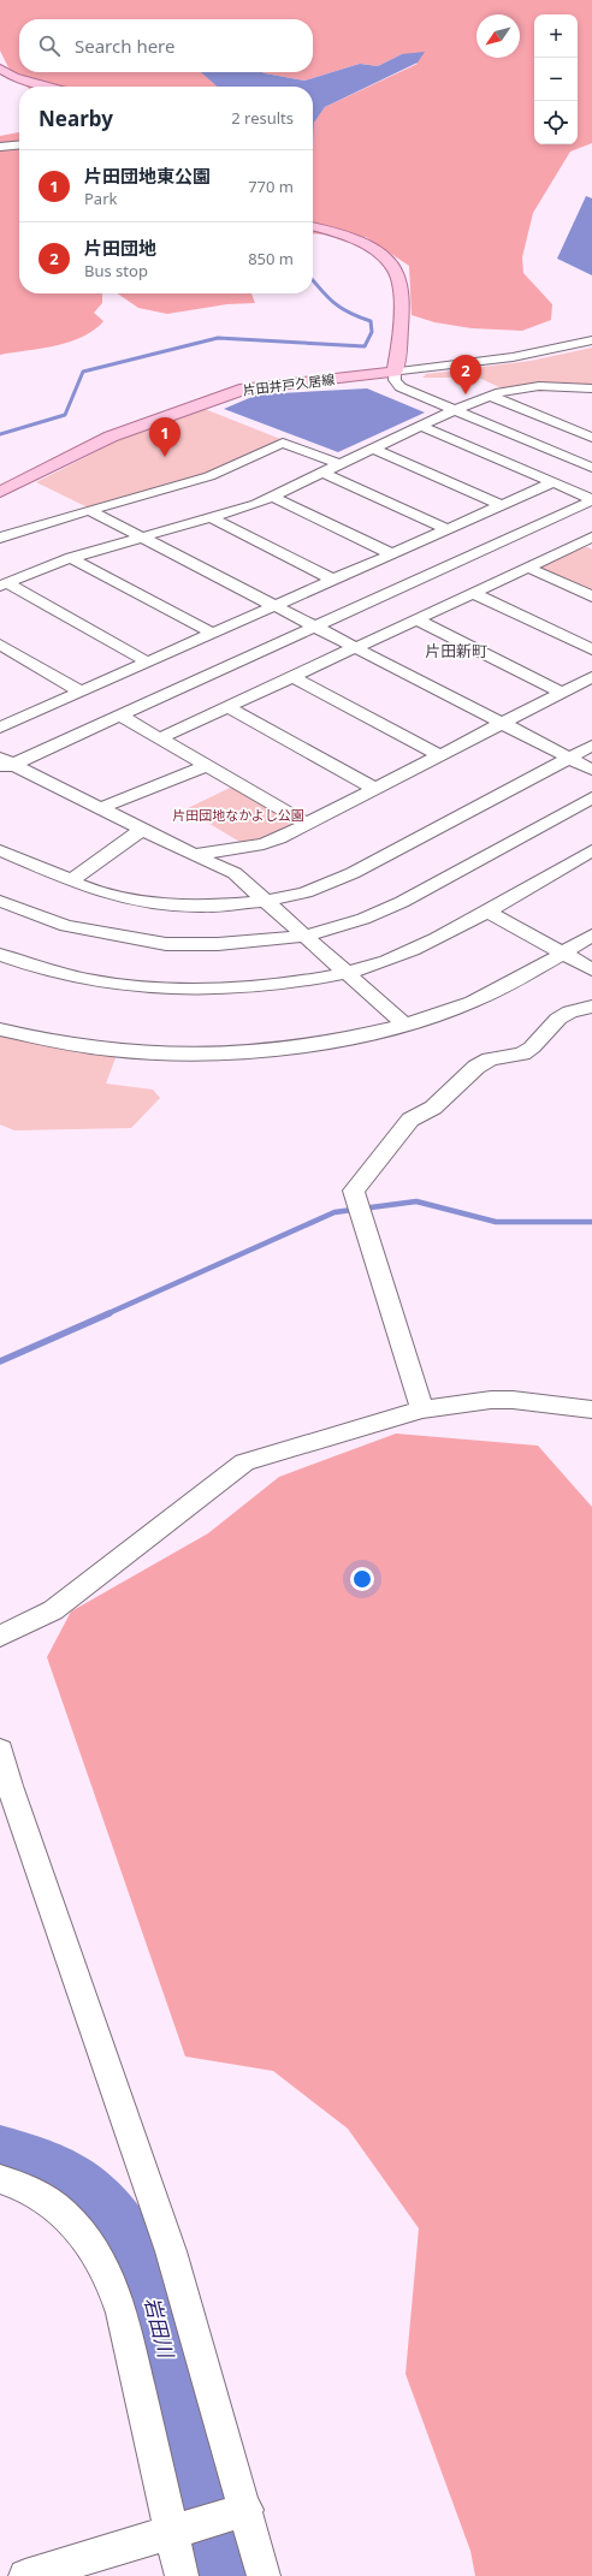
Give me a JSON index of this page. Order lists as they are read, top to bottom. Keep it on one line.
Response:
{"streets":{"main road":["片田井戸久居線"]},"districts":["片田新町"],"water":["岩田川"],"parks":["片田団地なかよし公園"],"north":"bottom left","page":{"map_buttons":["+","−"],"search":"Search here","heading":["Nearby","2 results"],"list":[{"mark":"1","name":"片田団地東公園","note":"Park","value":"770 m"},{"mark":"2","name":"片田団地","note":"Bus stop","value":"850 m"}],"pins":["2","1"]}}
